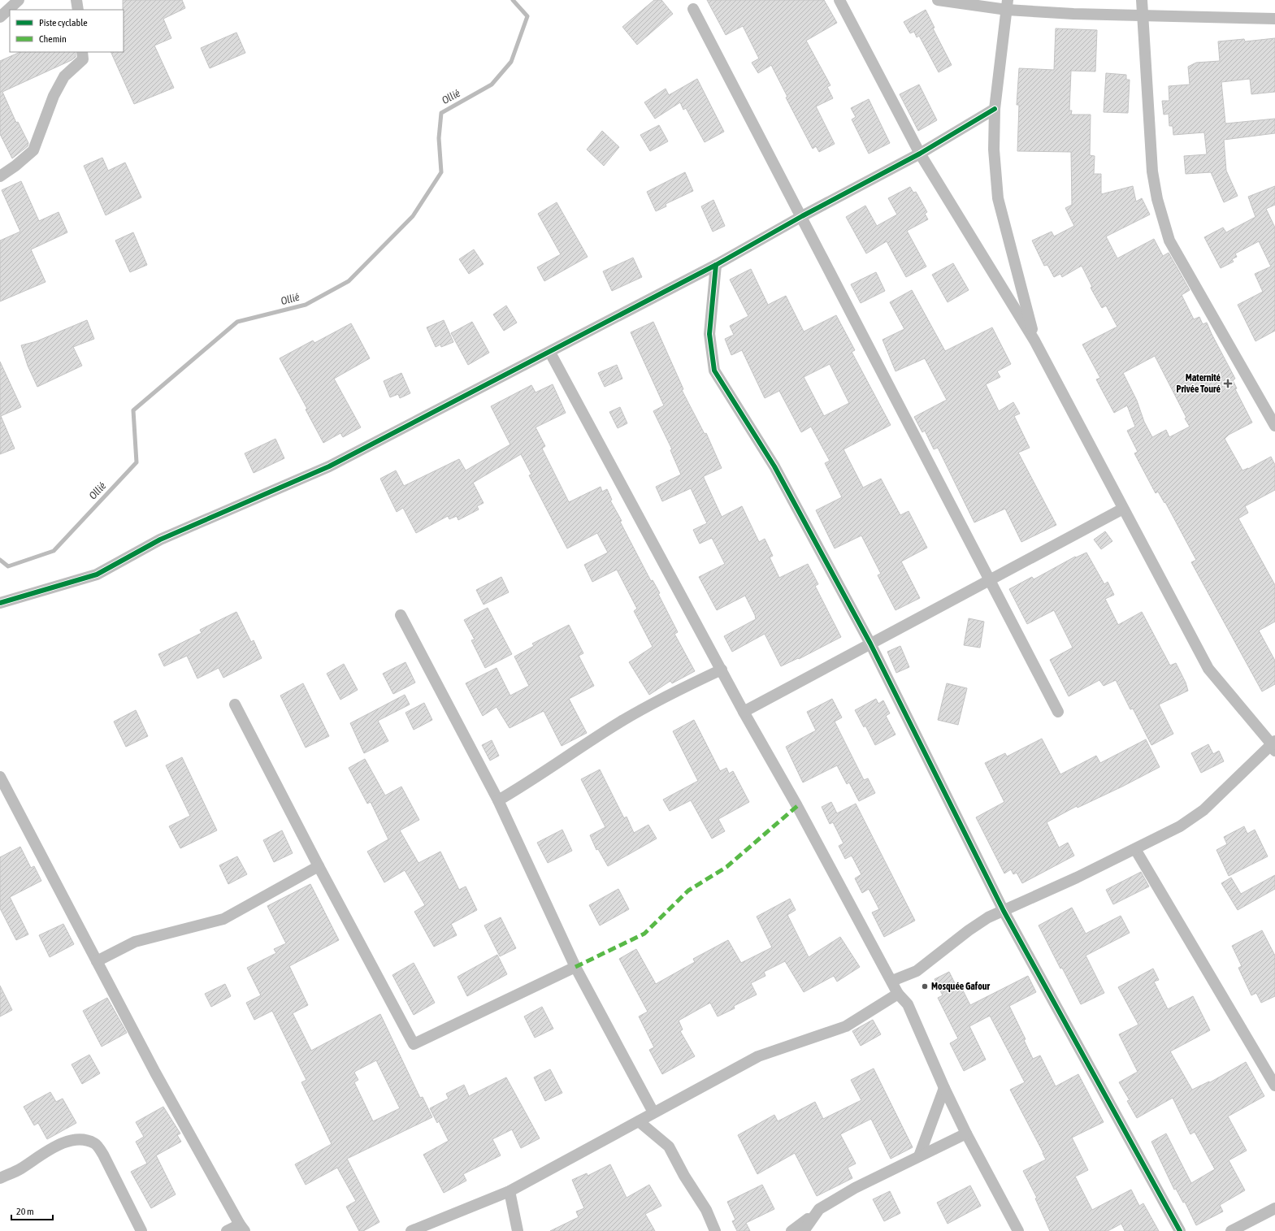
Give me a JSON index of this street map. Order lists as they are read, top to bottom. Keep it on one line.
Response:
{"water":["Ollié"],"places":{"health":["Maternité Privée Touré"],"other":["Mosquée Gafour"]},"legend":["Piste cyclable","Chemin"],"scale_bar":"20 m"}
